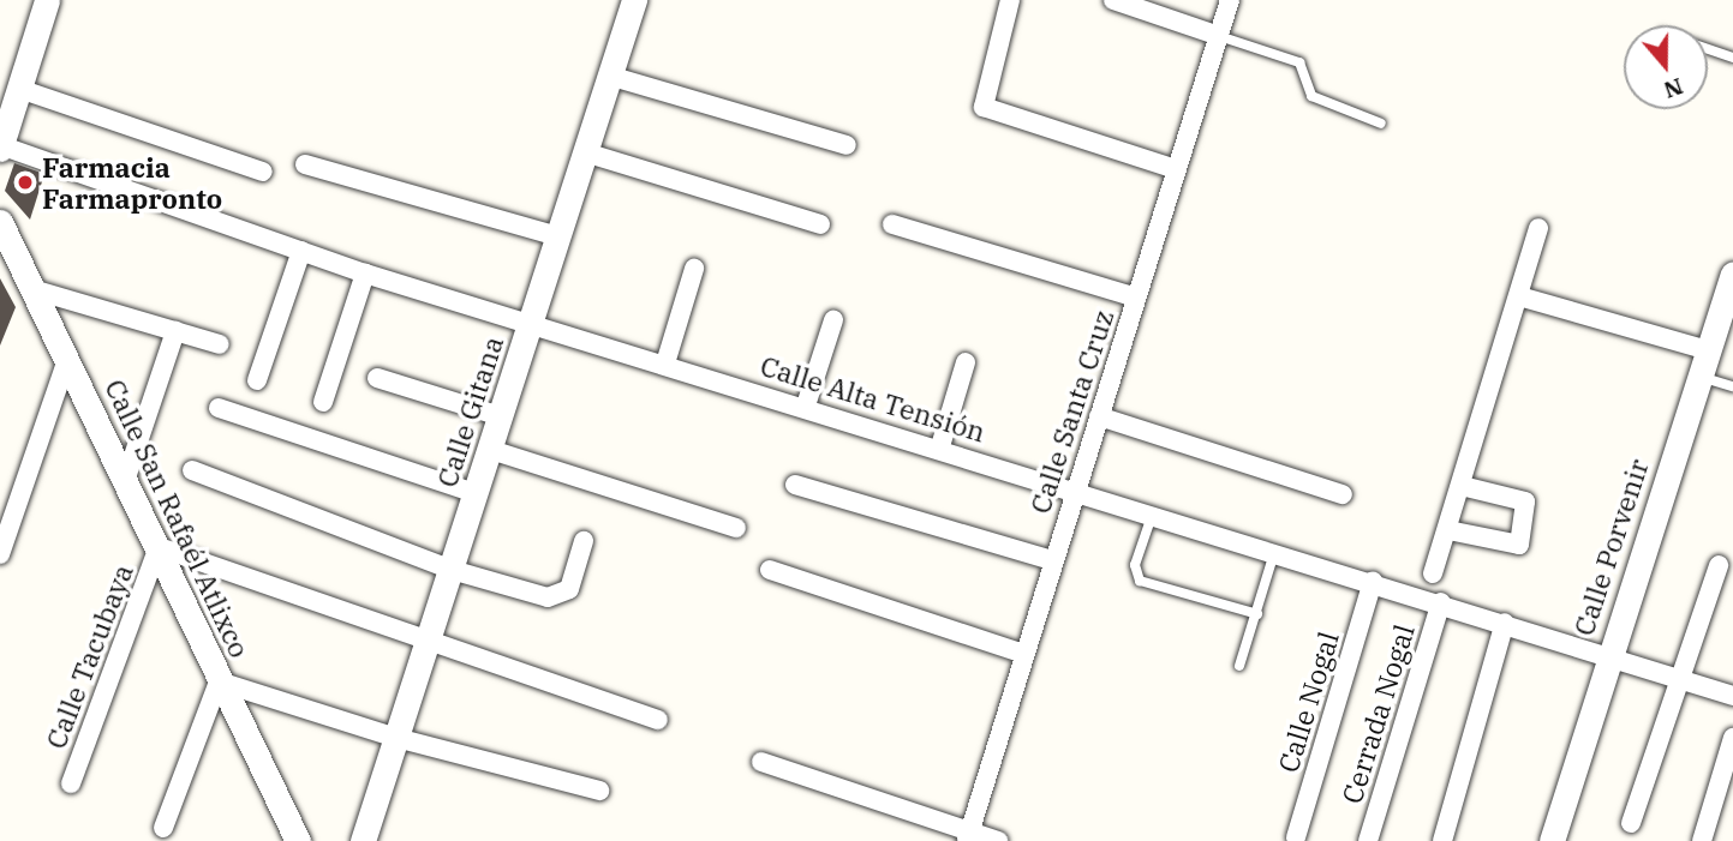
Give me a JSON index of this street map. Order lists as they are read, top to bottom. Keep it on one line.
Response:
{"streets":{"street":["Calle Alta Tensión","Calle Gitana","Calle Santa Cruz","Calle San Rafaél Atlixco","Calle Porvenir","Calle Tacubaya","Calle Nogal","Cerrada Nogal"]},"crossings":[["Calle Alta Tensión","Calle Gitana"],["Calle Alta Tensión","Calle Santa Cruz"],["Calle Alta Tensión","Calle Porvenir"],["Calle Alta Tensión","Calle Nogal"],["Calle Alta Tensión","Cerrada Nogal"],["Calle San Rafaél Atlixco","Calle Tacubaya"]],"places":["Farmacia Farmapronto"],"north":"bottom"}
